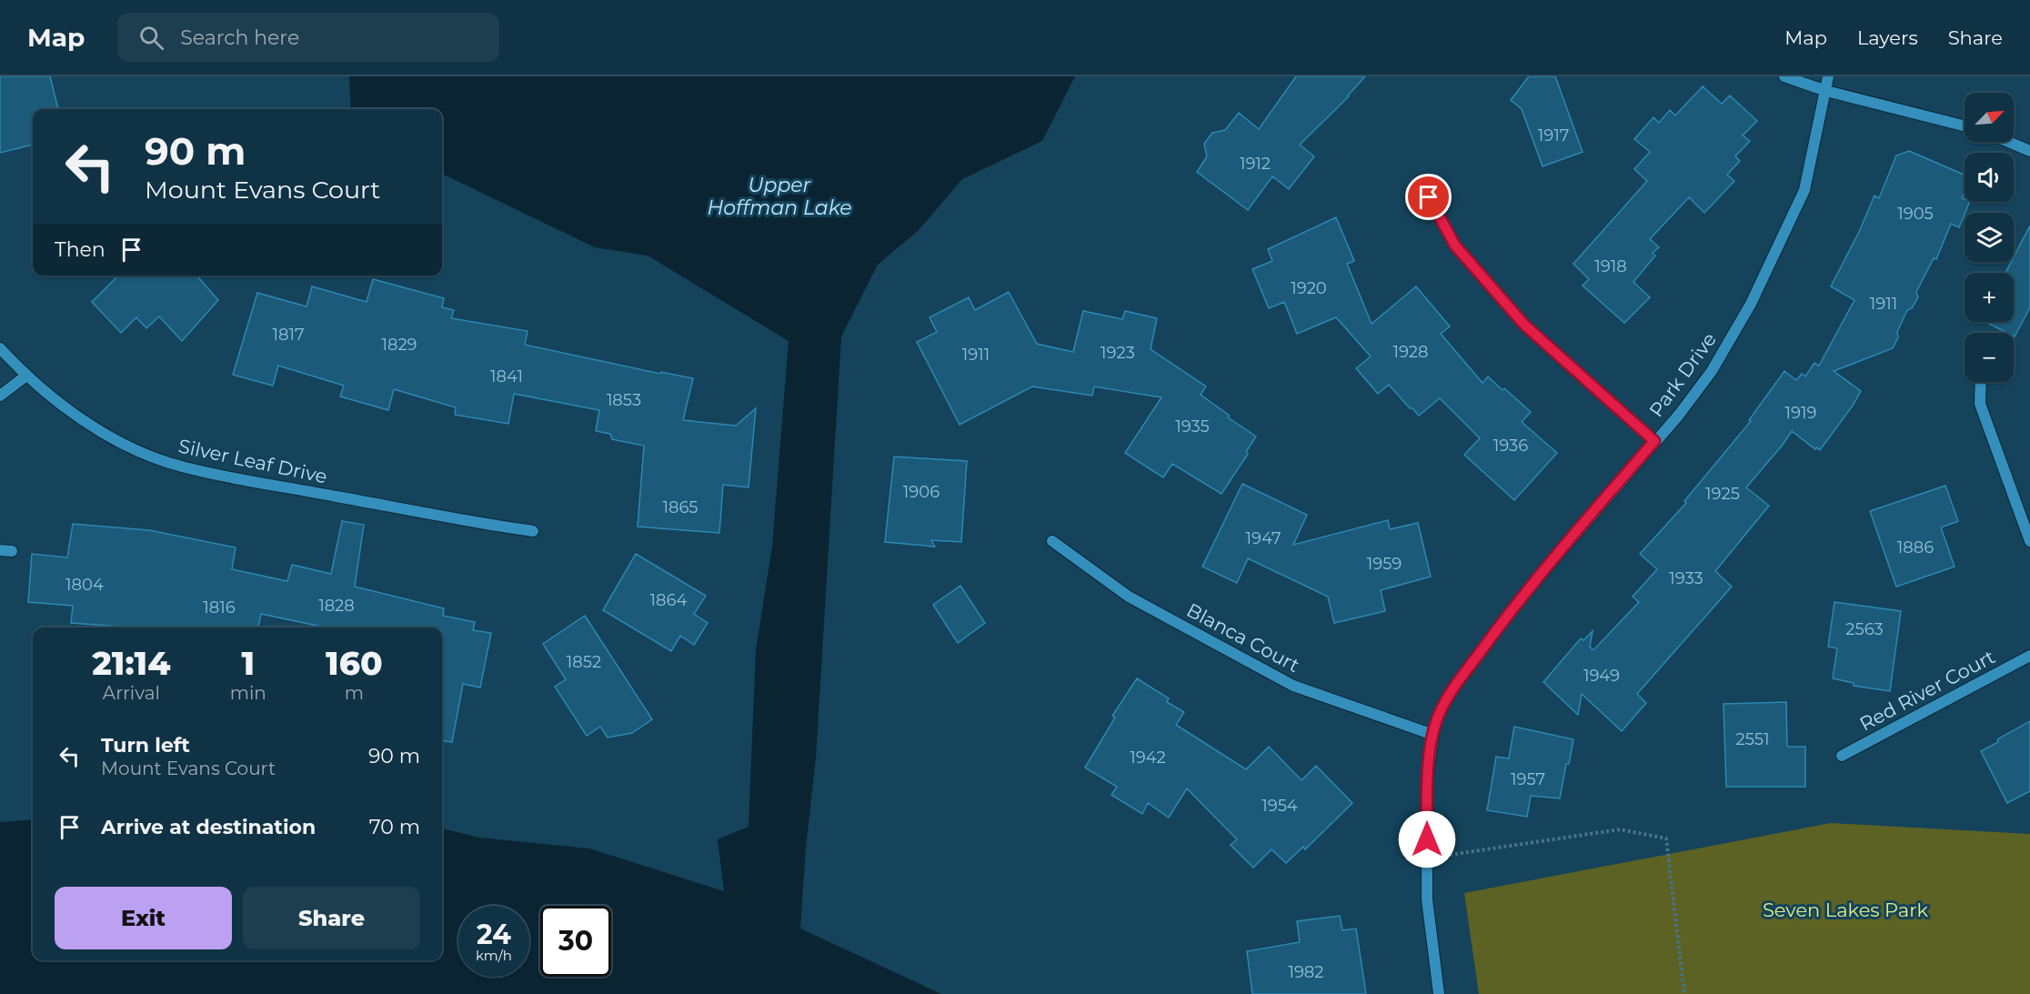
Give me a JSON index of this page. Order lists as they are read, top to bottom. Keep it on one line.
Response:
{"streets":{"street":["Park Drive","Silver Leaf Drive","Blanca Court","Red River Court"]},"crossings":[["Park Drive","Blanca Court"]],"water":["Upper Hoffman Lake"],"parks":["Seven Lakes Park"],"house_numbers":["1917","1912","1905","1918","1920","1911","1817","1829","1928","1923","1911","1841","1853","1919","1935","1936","1906","1925","1865","1947","1886","1959","1933","1804","1864","1828","1816","2563","1852","1949","2551","1942","1957","1954","1982"],"north":"top right","page":{"header":"Map","search":"Search here","nav":["Map","Layers","Share"],"map_buttons":["+","−"],"turn":["90 m","Mount Evans Court"],"then":"Then","eta":["21:14","Arrival","1","min","160","m"],"list":[{"name":"Turn left","note":"Mount Evans Court","value":"90 m"},{"name":"Arrive at destination","value":"70 m"}],"buttons":["Exit","Share"],"speed":"24 km/h","limit":"30"}}
